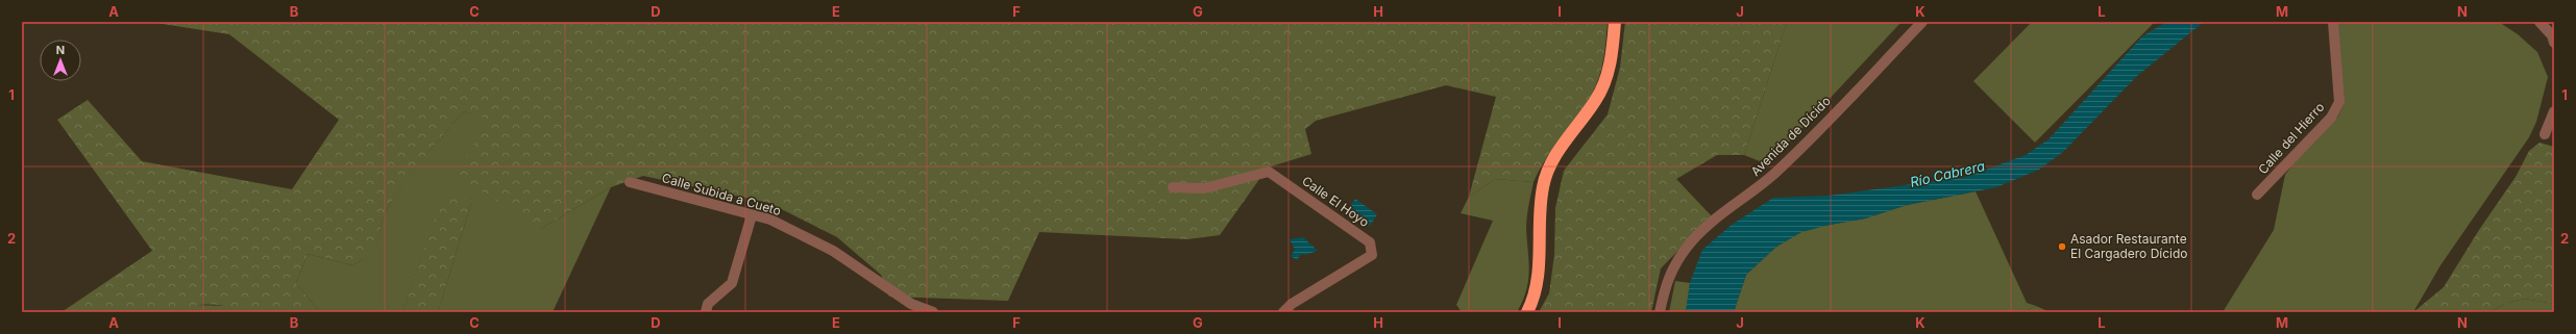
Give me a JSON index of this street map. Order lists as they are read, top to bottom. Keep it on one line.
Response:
{"streets":{"street":["Avenida de Dícido","Calle del Hierro","Calle Subida a Cueto","Calle El Hoyo"]},"water":["Río Cabrera"],"places":["Asador Restaurante El Cargadero Dícido"],"north":"top","grid":{"columns":["A","B","C","D","E","F","G","H","I","J","K","L","M","N"],"rows":["1","2"]}}
